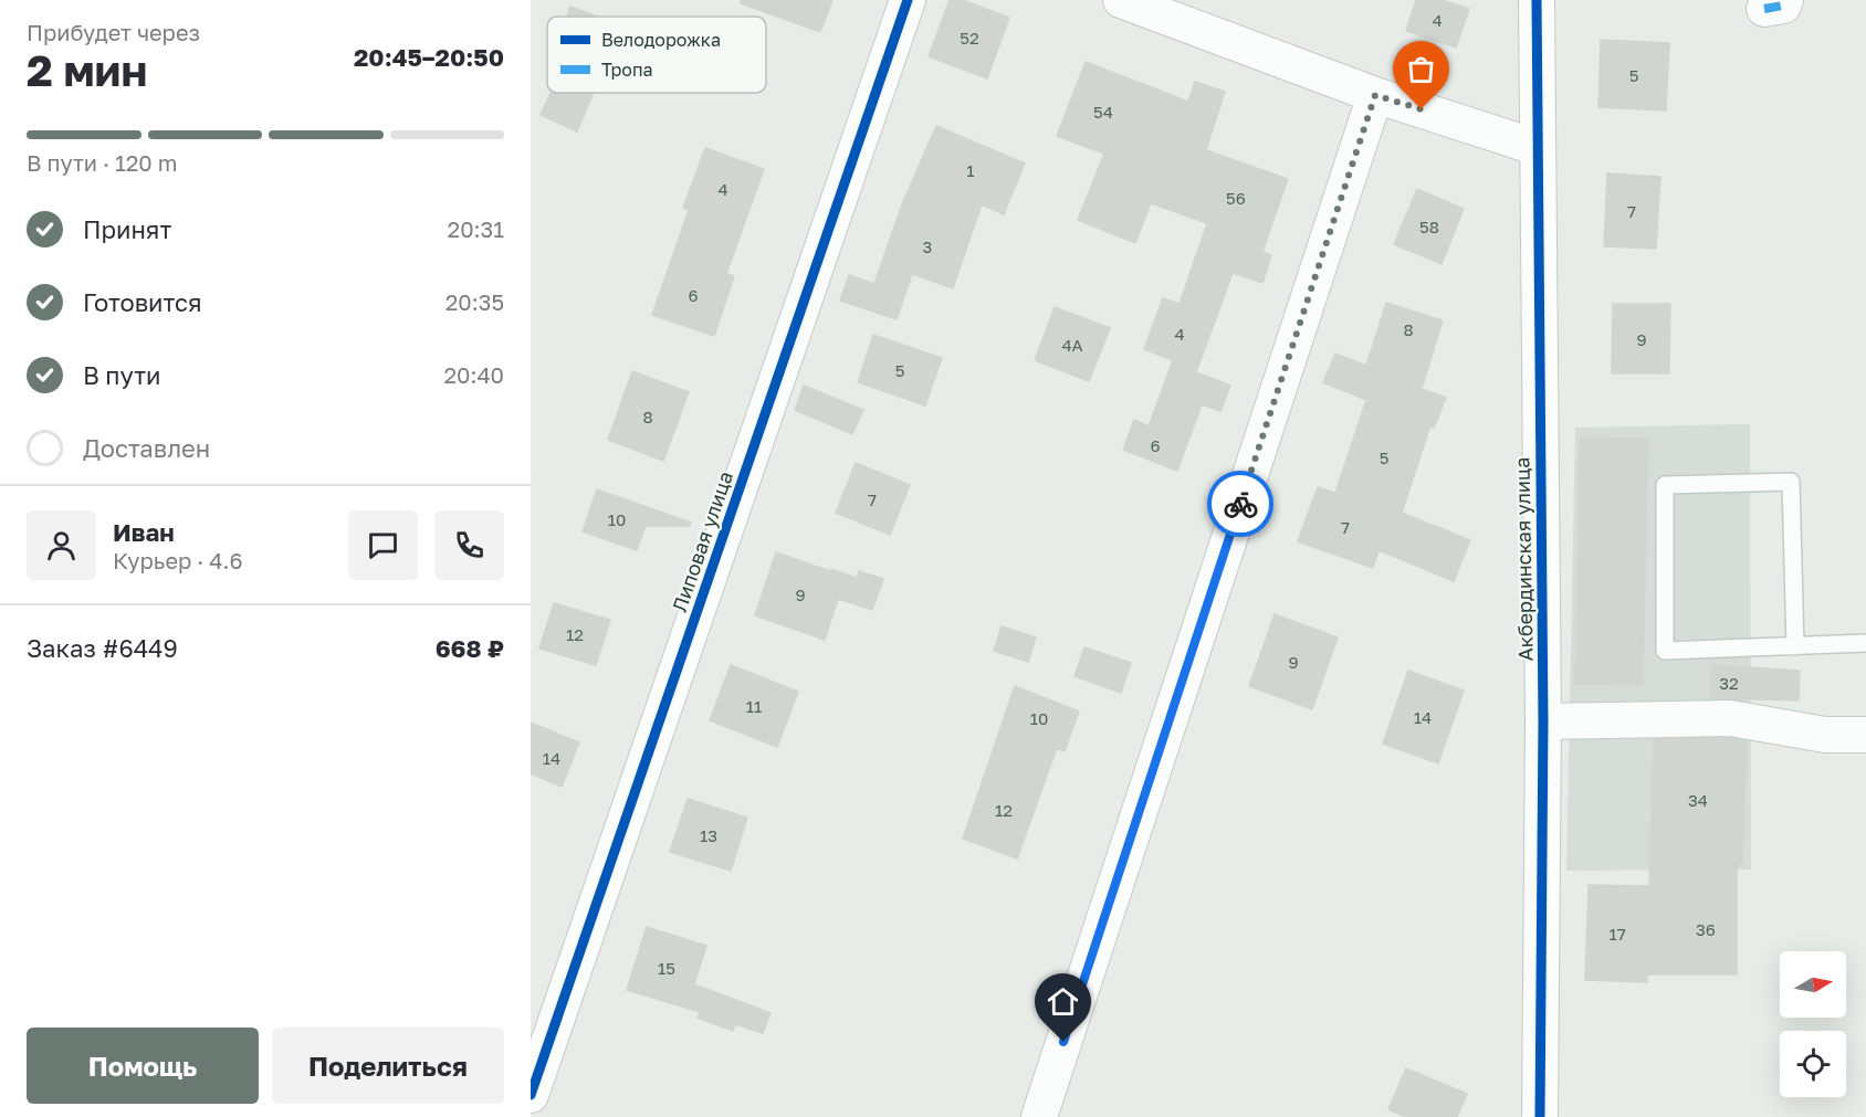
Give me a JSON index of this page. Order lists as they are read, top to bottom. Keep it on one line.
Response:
{"streets":{"street":["Липовая улица","Акбердинская улица"]},"house_numbers":["4","52","5","54","1","4","56","7","58","3","6","8","4","9","4А","5","8","6","5","7","10","7","9","12","9","32","11","14","10","14","34","12","13","36","17","15"],"legend":["Велодорожка","Тропа"],"north":"right","page":{"heading":["2 мин","Прибудет через","20:45–20:50"],"panel":["Иван","Курьер · 4.6","Заказ #6449","668 ₽"],"bar":"В пути · 120 m","list":[["Принят","20:31"],["Готовится","20:35"],["В пути","20:40"],"Доставлен"],"buttons":["Помощь","Поделиться"]}}
